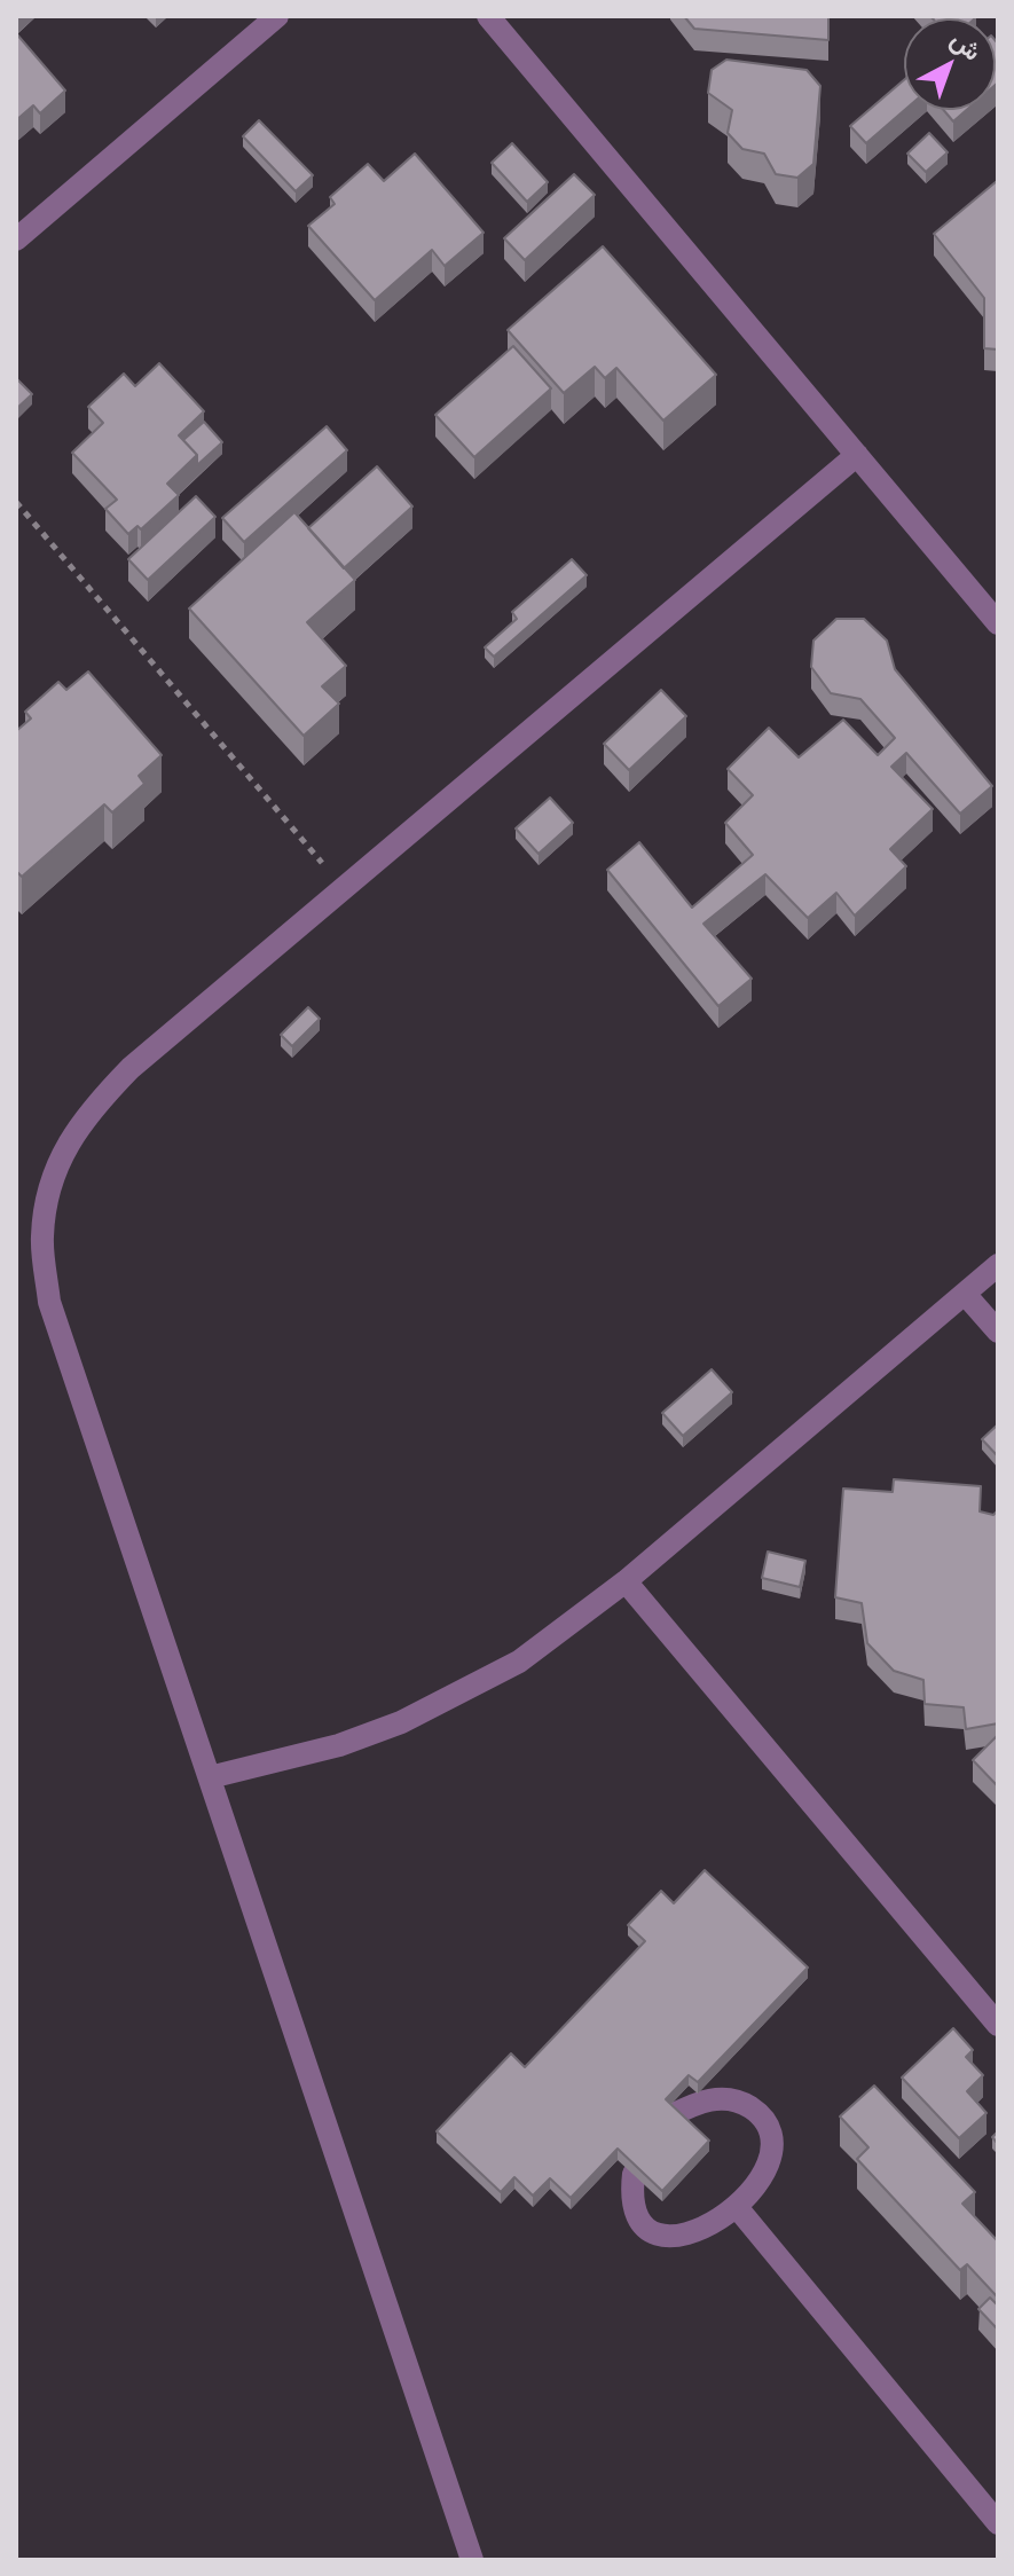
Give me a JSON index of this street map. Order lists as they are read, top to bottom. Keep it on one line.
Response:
{"north":"top right"}
